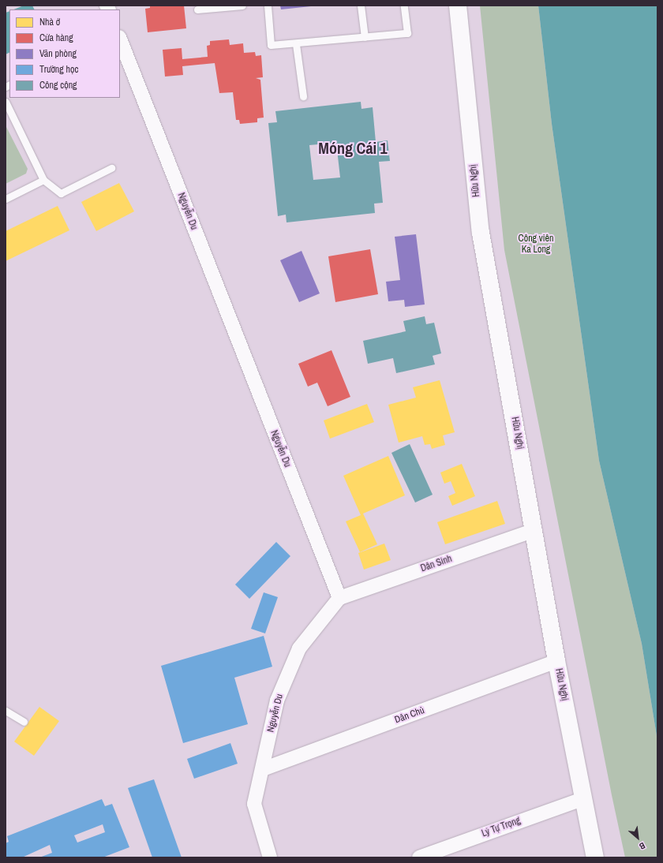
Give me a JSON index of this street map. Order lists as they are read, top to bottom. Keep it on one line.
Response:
{"streets":{"street":["Hữu Nghị","Nguyễn Du","Dân Sinh","Dân Chủ","Lý Tự Trọng"]},"crossings":[["Hữu Nghị","Dân Sinh"],["Hữu Nghị","Dân Chủ"],["Hữu Nghị","Lý Tự Trọng"],["Nguyễn Du","Dân Sinh"],["Nguyễn Du","Dân Chủ"]],"districts":["Móng Cái 1"],"parks":["Công viên Ka Long"],"legend":["Nhà ở","Cửa hàng","Văn phòng","Trường học","Công cộng"],"north":"bottom right"}
